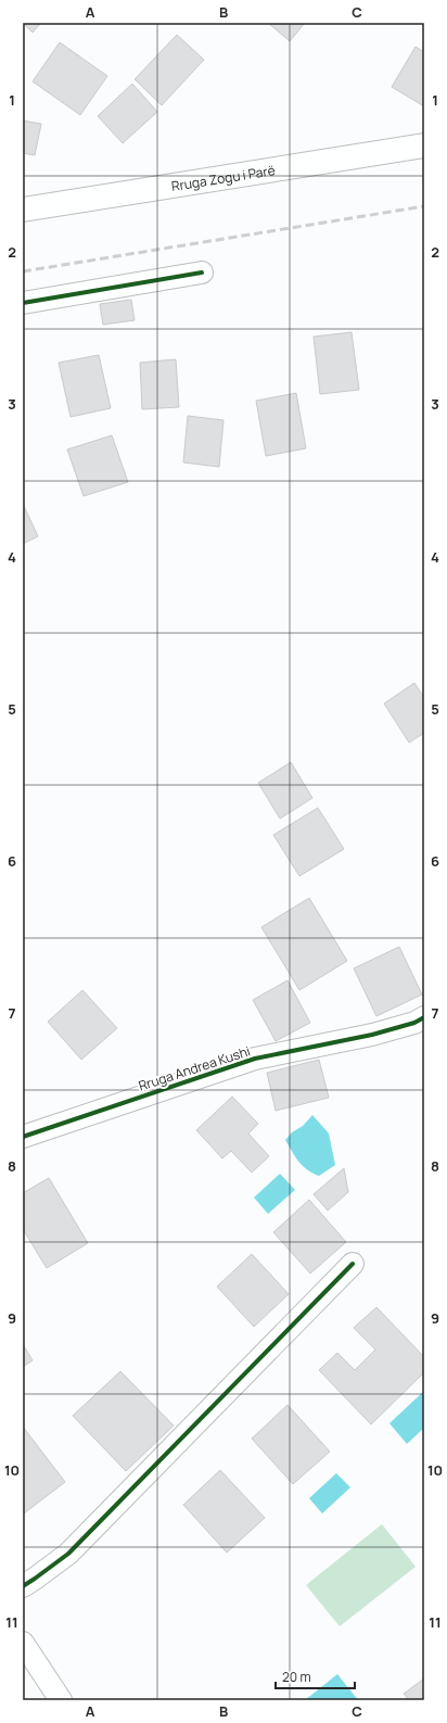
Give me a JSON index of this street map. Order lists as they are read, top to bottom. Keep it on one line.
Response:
{"streets":{"main road":["Rruga Zogu i Parë"],"street":["Rruga Andrea Kushi"]},"scale_bar":"20 m","grid":{"columns":["A","B","C"],"rows":["1","2","3","4","5","6","7","8","9","10","11"]}}
